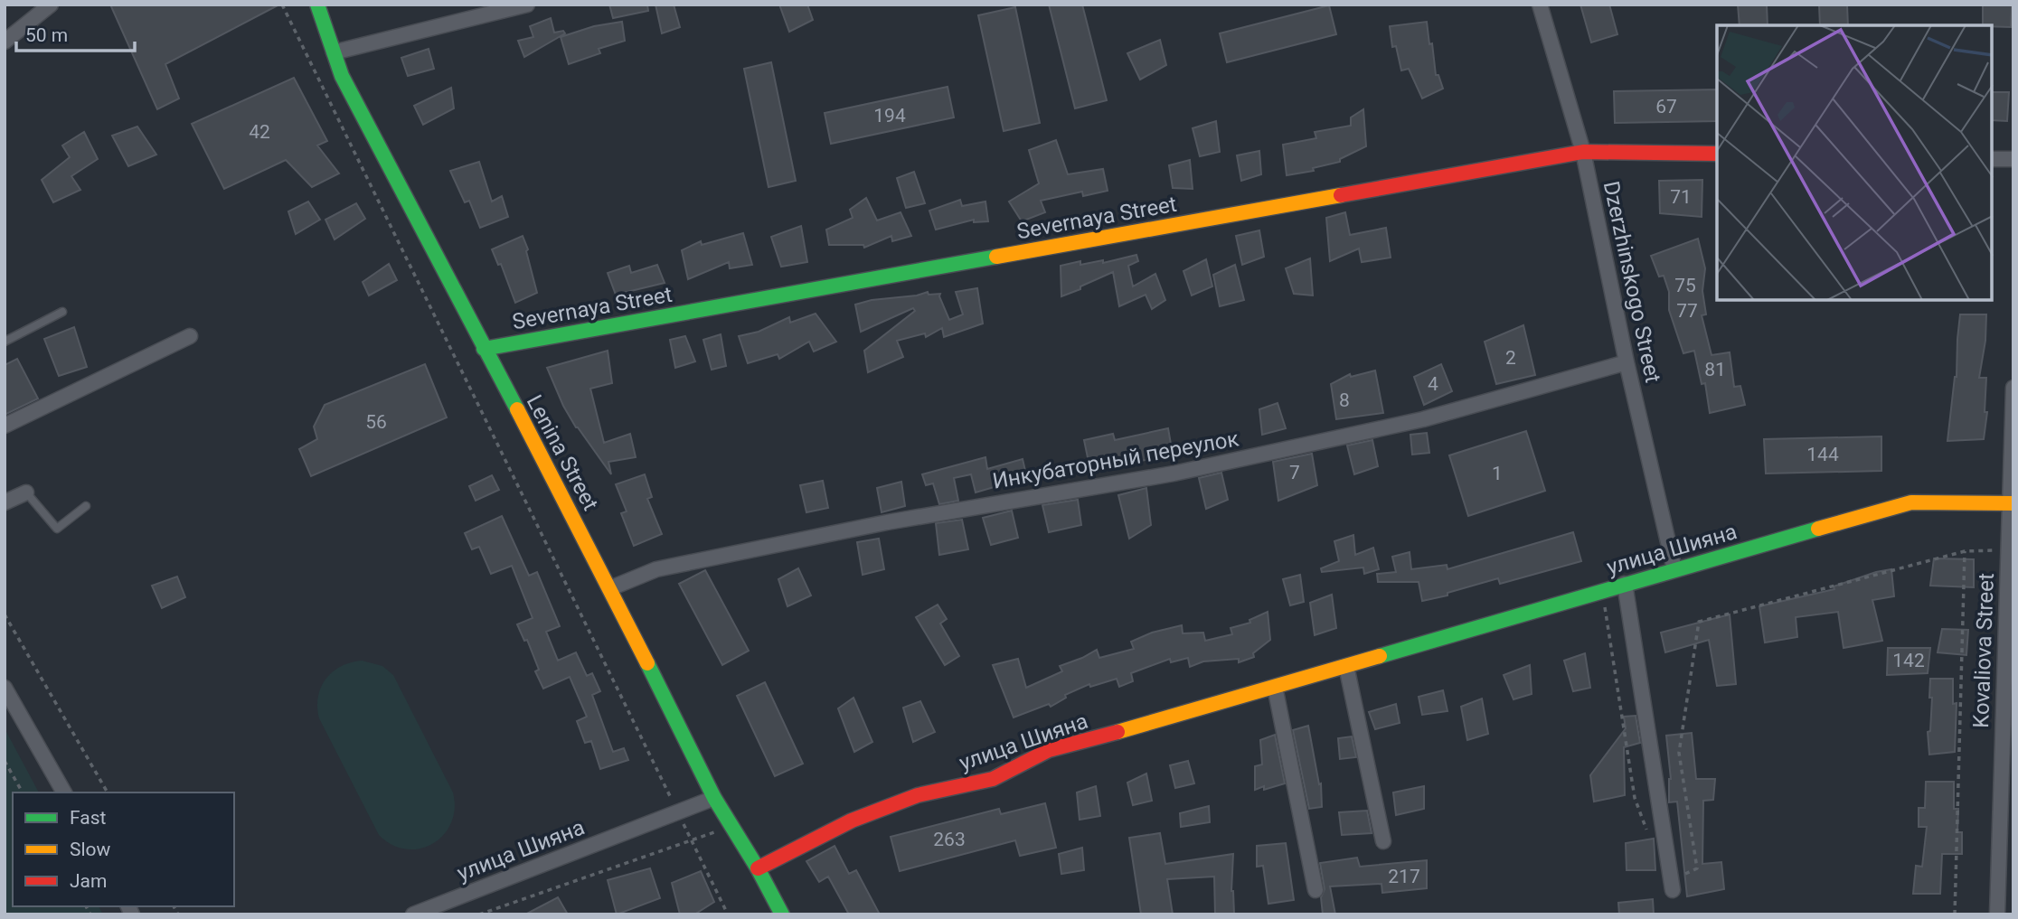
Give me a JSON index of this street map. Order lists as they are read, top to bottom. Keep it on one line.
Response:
{"streets":{"street":["Severnaya Street","Dzerzhinskogo Street","Lenina Street","Инкубаторный переулок","улица Шияна","Kovaliova Street"]},"crossings":[["Severnaya Street","Dzerzhinskogo Street"],["Severnaya Street","Lenina Street"],["Dzerzhinskogo Street","Инкубаторный переулок"],["Dzerzhinskogo Street","улица Шияна"],["Lenina Street","Инкубаторный переулок"],["Lenina Street","улица Шияна"],["улица Шияна","Kovaliova Street"]],"house_numbers":["67","194","42","71","75","77","2","81","4","8","56","144","7","1","142","263","217"],"legend":["Fast","Slow","Jam"],"scale_bar":"50 m"}
